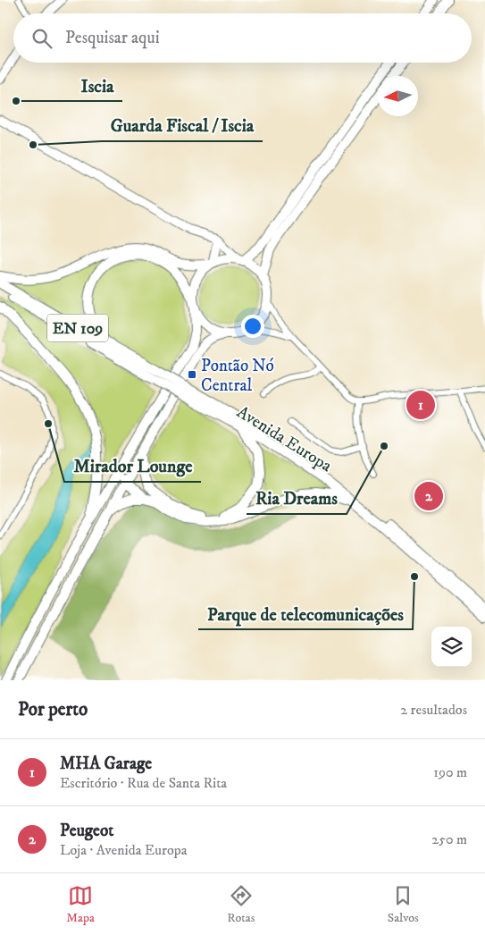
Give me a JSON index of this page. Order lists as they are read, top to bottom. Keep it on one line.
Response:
{"streets":{"main road":["EN 109","Avenida Europa"]},"places":{"other":["Iscia","Guarda Fiscal / Iscia","Mirador Lounge","Ria Dreams","Parque de telecomunicações"],"transit":["Pontão Nó Central"]},"north":"left","page":{"search":"Pesquisar aqui","pins":["1","2"],"heading":["Por perto","2 resultados"],"list":[{"mark":"1","name":"MHA Garage","note":"Escritório · Rua de Santa Rita","value":"190 m"},{"mark":"2","name":"Peugeot","note":"Loja · Avenida Europa","value":"250 m"}],"nav":["Mapa","Rotas","Salvos"]}}
